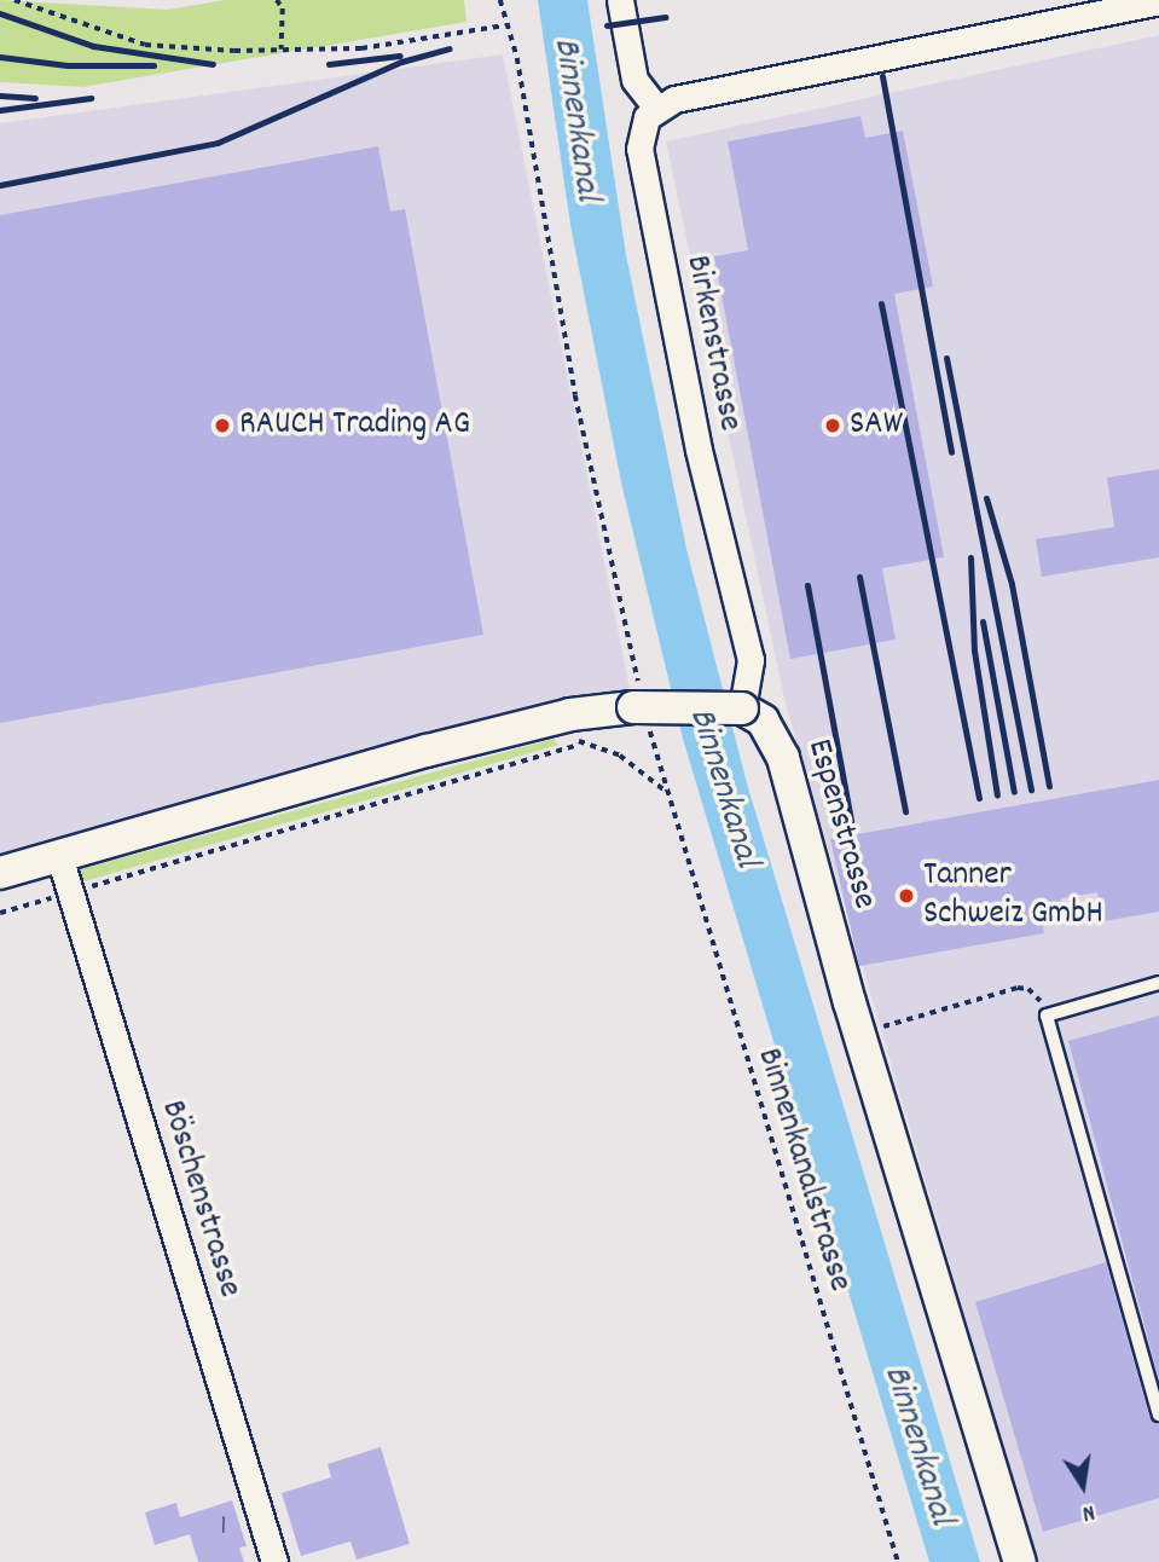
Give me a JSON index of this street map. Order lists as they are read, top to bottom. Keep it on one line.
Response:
{"streets":{"street":["Birkenstrasse","Espenstrasse","Böschenstrasse"],"path":["Binnenkanalstrasse"]},"crossings":[["Birkenstrasse","Espenstrasse"]],"water":["Binnenkanal"],"places":["RAUCH Trading AG","SAW","Tanner Schweiz GmbH"],"house_numbers":["1"],"north":"bottom"}
